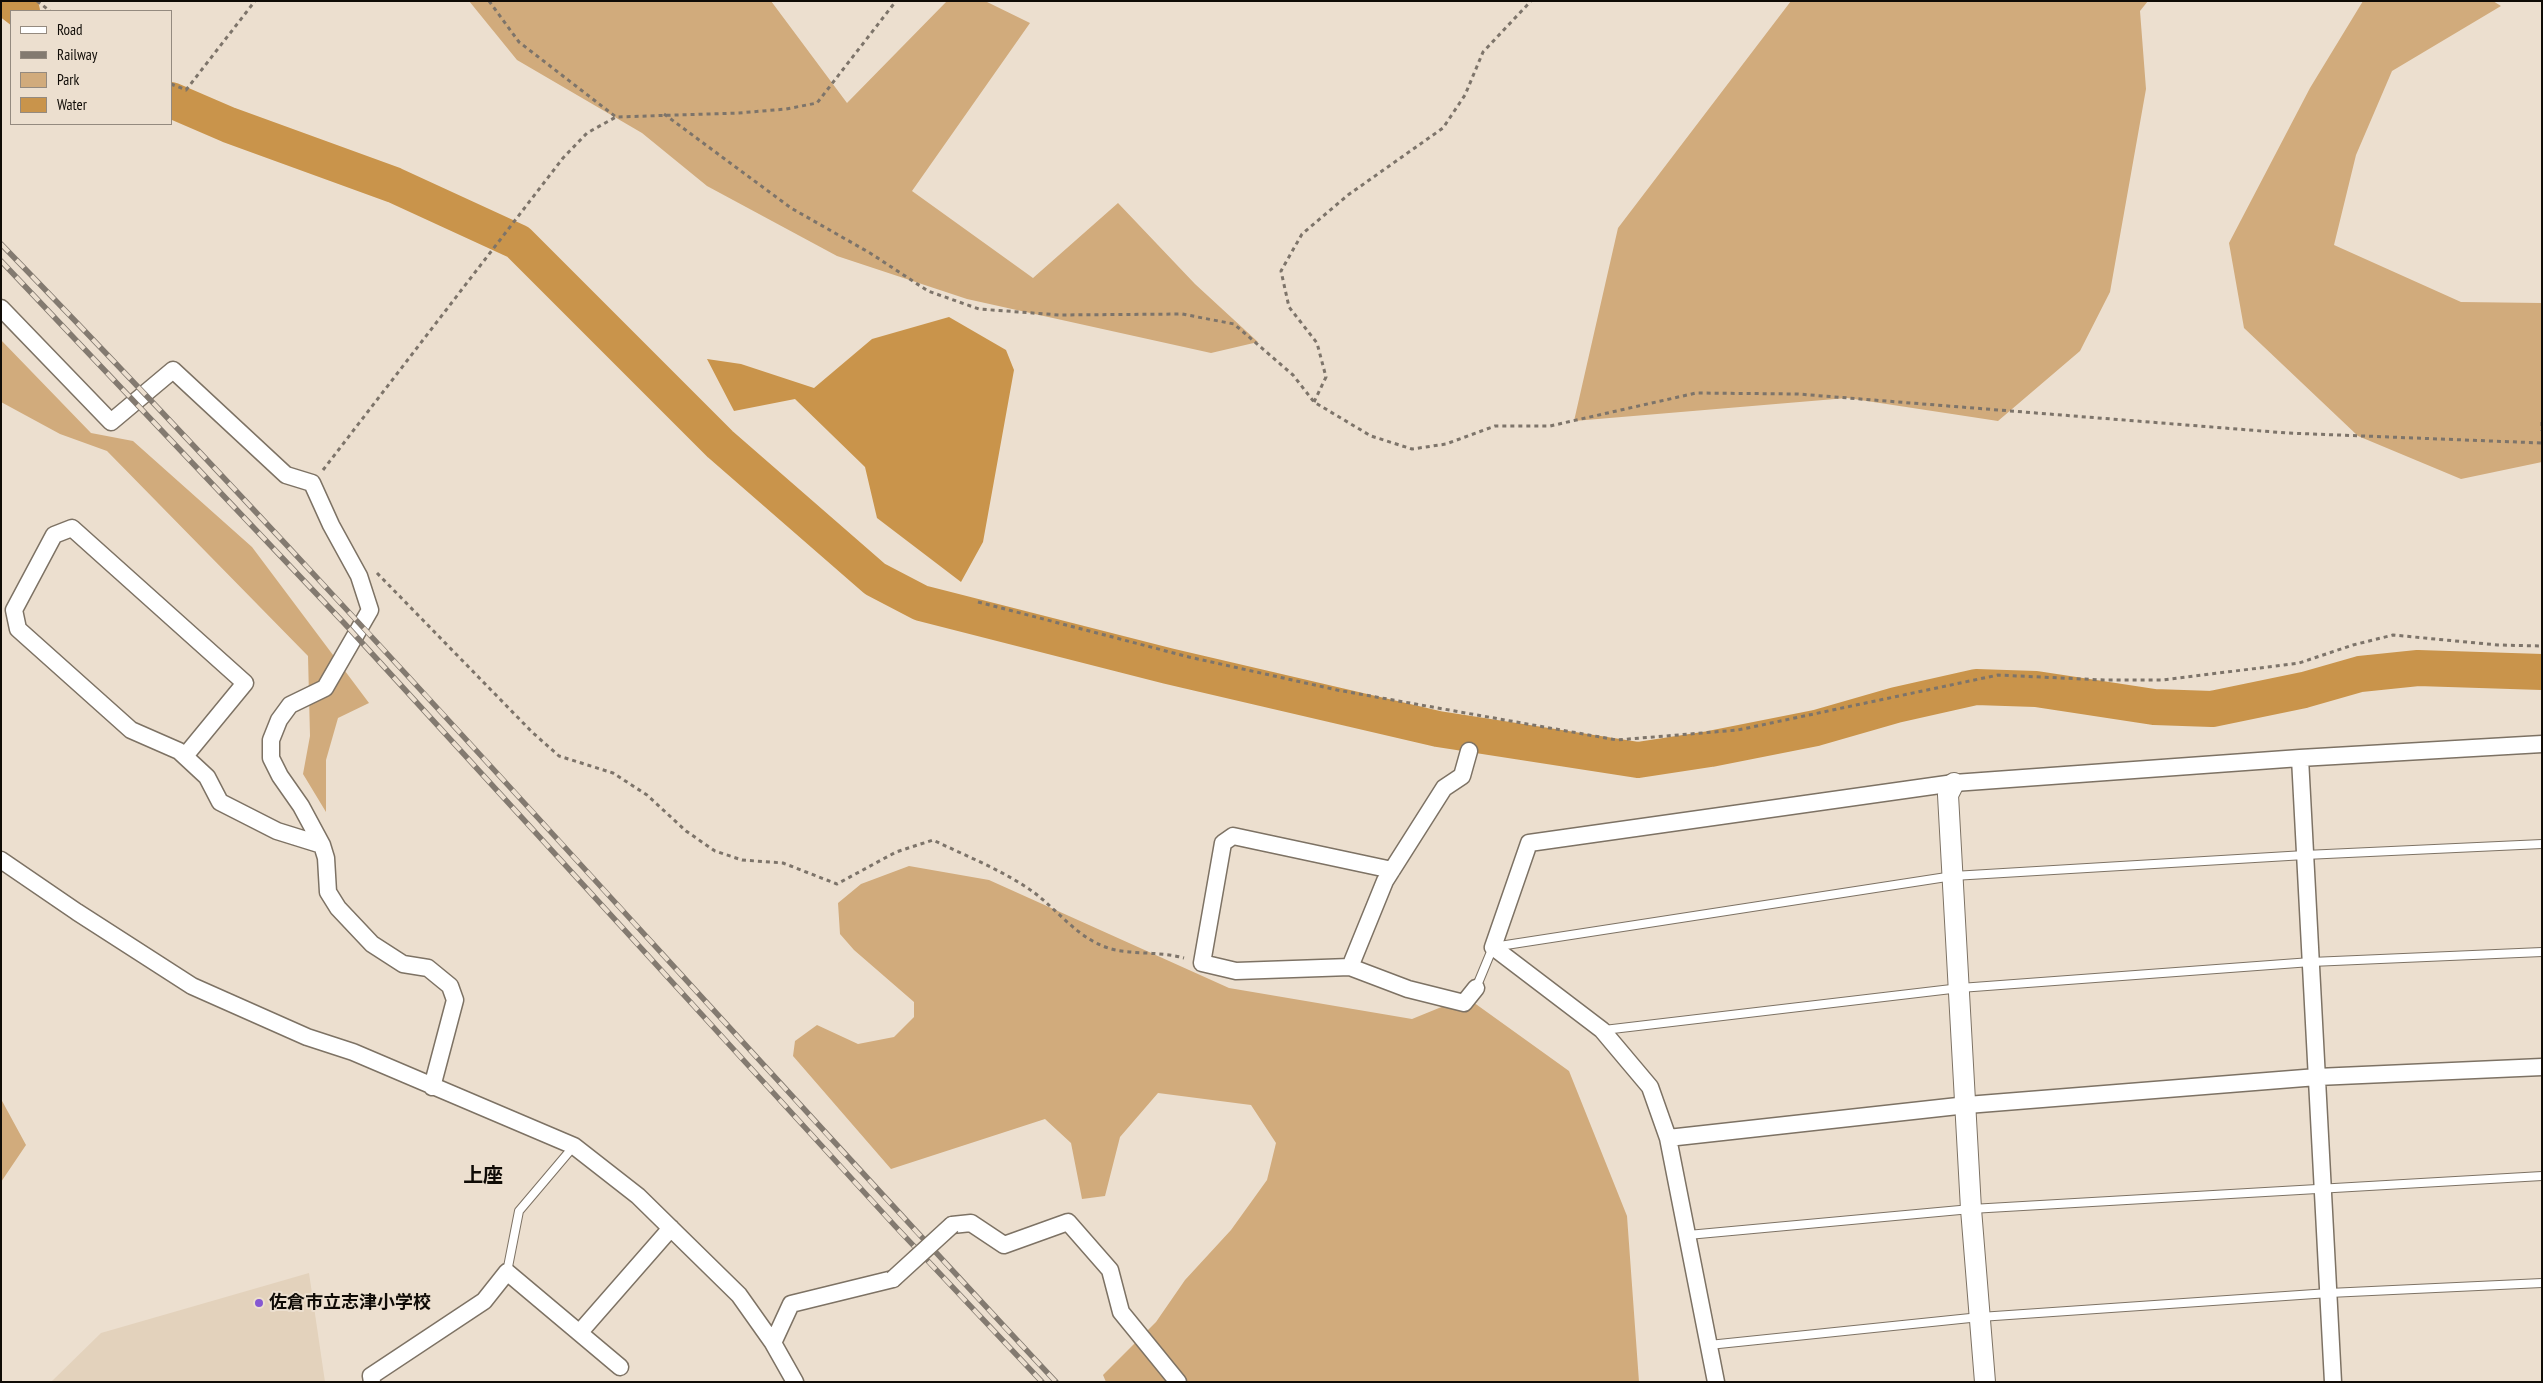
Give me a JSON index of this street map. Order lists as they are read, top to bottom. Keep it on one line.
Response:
{"districts":["上座"],"places":["佐倉市立志津小学校"],"legend":["Road","Railway","Park","Water"]}
